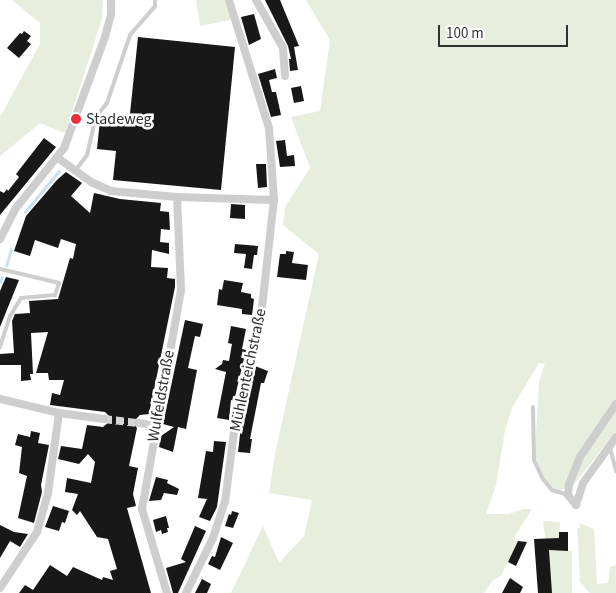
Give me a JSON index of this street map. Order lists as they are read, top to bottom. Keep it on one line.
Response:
{"streets":{"street":["Mühlenteichstraße","Wulfeldstraße"]},"places":["Stadeweg"],"scale_bar":"100 m"}
